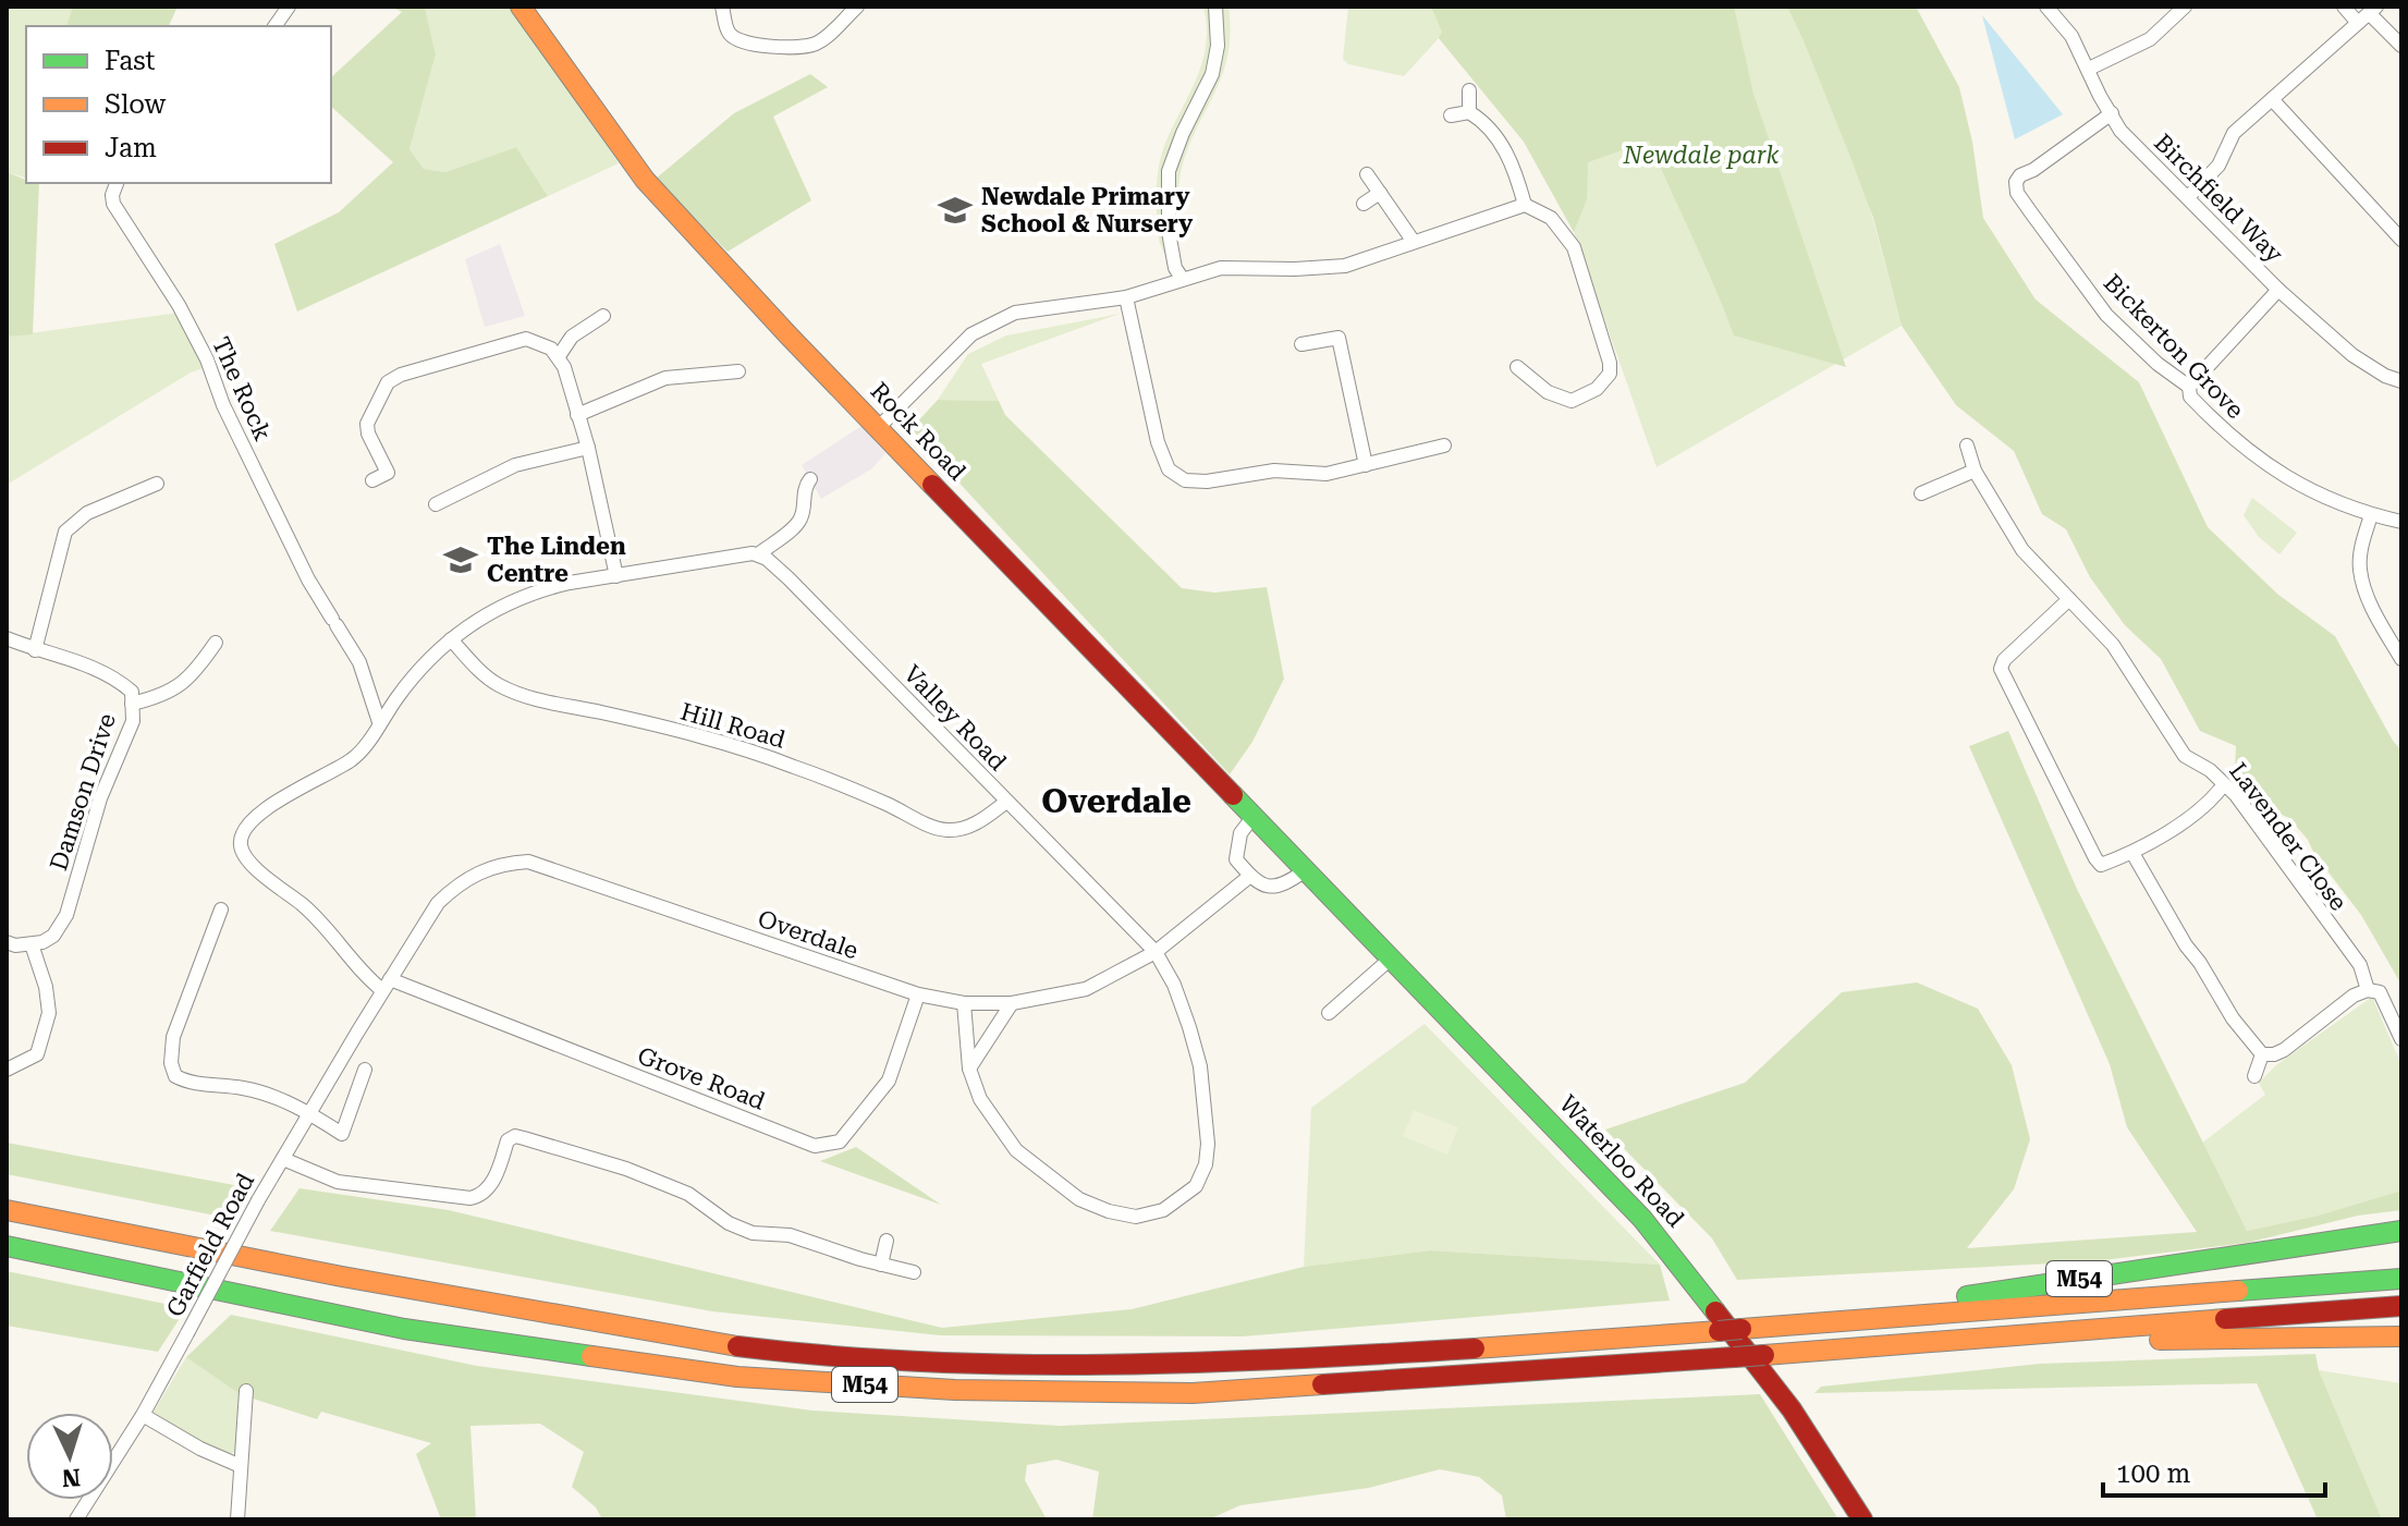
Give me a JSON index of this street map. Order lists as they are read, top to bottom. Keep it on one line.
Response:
{"streets":{"main road":["Rock Road","Waterloo Road","M54"],"street":["Birchfield Way","Bickerton Grove","The Rock","Valley Road","Hill Road","Damson Drive","Lavender Close","Overdale","Grove Road","Garfield Road"]},"crossings":[["Birchfield Way","Bickerton Grove"],["Rock Road","Waterloo Road"],["Valley Road","Hill Road"],["Valley Road","Overdale"],["Overdale","Grove Road"],["Overdale","Garfield Road"],["Grove Road","Garfield Road"]],"districts":["Overdale"],"parks":["Newdale park"],"places":{"school or university":["Newdale Primary School & Nursery","The Linden Centre"]},"legend":["Fast","Slow","Jam"],"scale_bar":"100 m","north":"bottom"}
